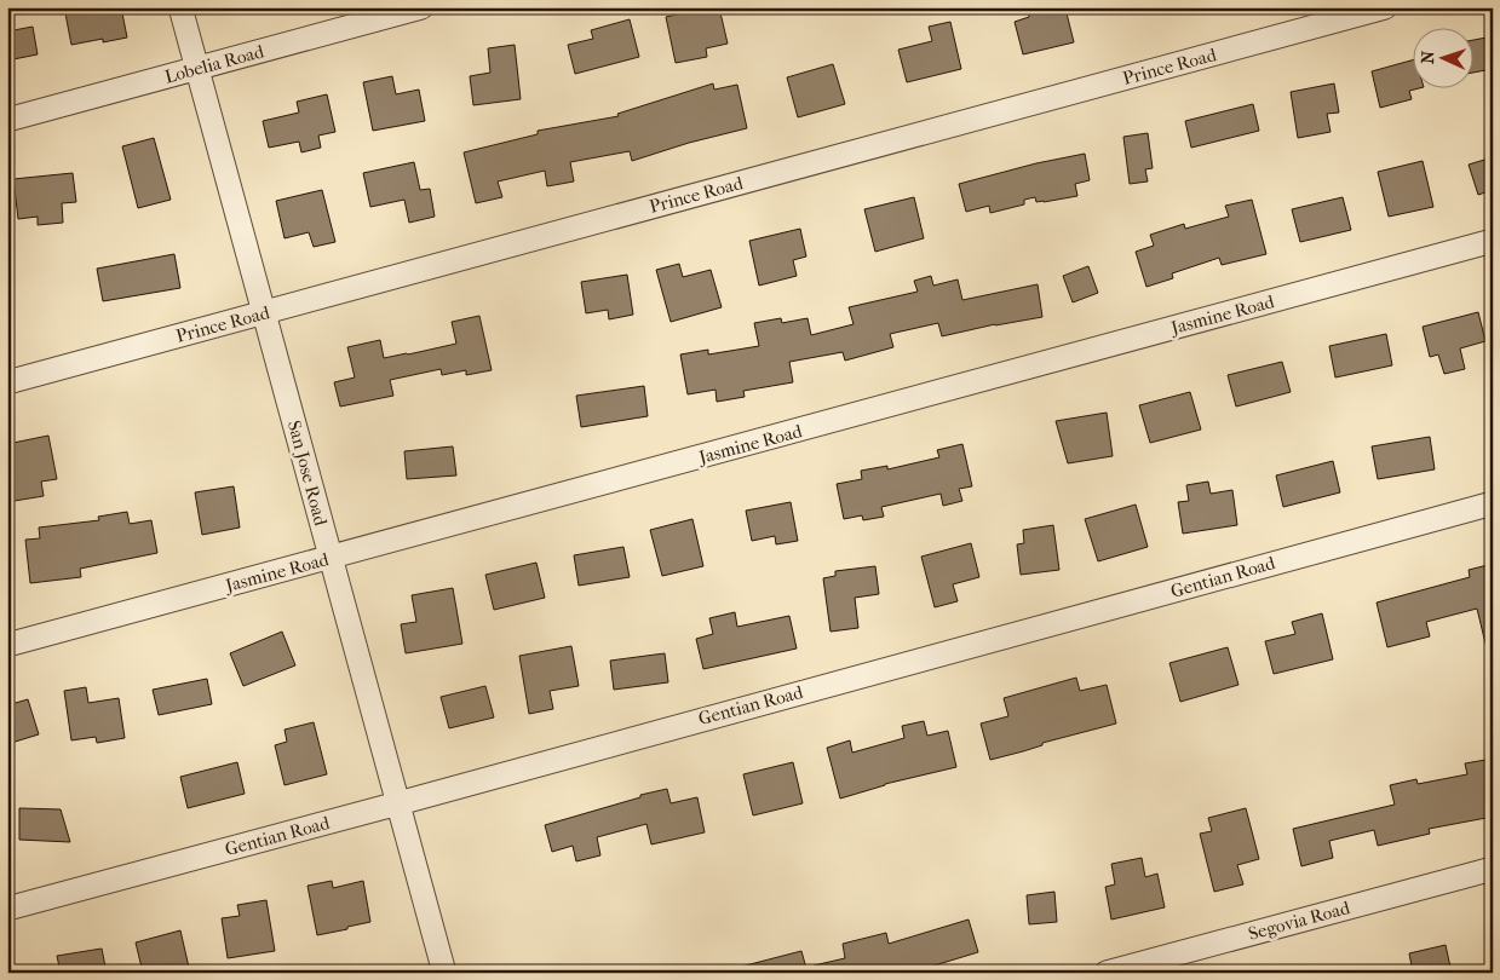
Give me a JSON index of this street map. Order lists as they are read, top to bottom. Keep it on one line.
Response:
{"streets":{"street":["Lobelia Road","Prince Road","Jasmine Road","San Jose Road","Gentian Road","Segovia Road"]},"crossings":[["Lobelia Road","San Jose Road"],["Prince Road","San Jose Road"],["Jasmine Road","San Jose Road"],["San Jose Road","Gentian Road"]],"north":"left"}
